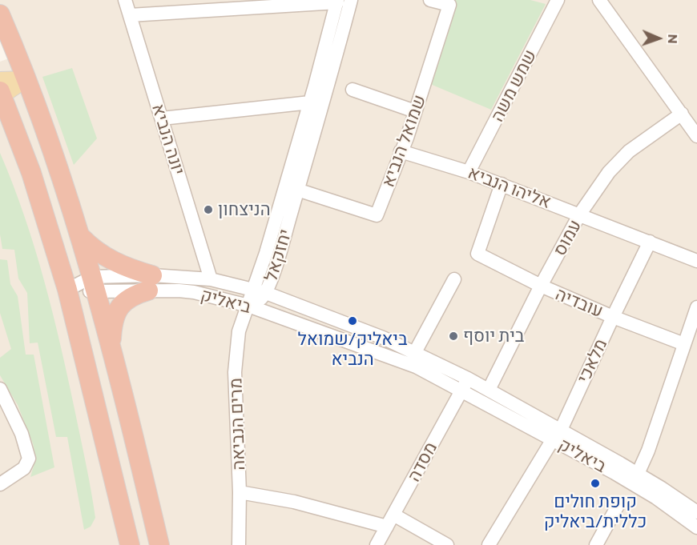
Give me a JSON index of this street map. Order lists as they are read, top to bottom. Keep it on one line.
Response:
{"streets":{"street":["שמש משה","יונה הנביא","שמואל הנביא","אליהו הנביא","עמוס","יחזקאל","ביאליק","עובדיה","מלאכי","מרים הנביאה","מסדה"]},"crossings":[["שמש משה","אליהו הנביא"],["יונה הנביא","ביאליק"],["שמואל הנביא","אליהו הנביא"],["שמואל הנביא","יחזקאל"],["אליהו הנביא","עמוס"],["אליהו הנביא","עובדיה"],["אליהו הנביא","מלאכי"],["עמוס","ביאליק"],["עמוס","עובדיה"],["יחזקאל","ביאליק"],["יחזקאל","מרים הנביאה"],["ביאליק","מלאכי"],["ביאליק","מרים הנביאה"],["ביאליק","מסדה"],["עובדיה","מלאכי"]],"places":["הניצחון","ביאליק/שמואל הנביא","בית יוסף","קופת חולים כללית/ביאליק"],"north":"right"}
